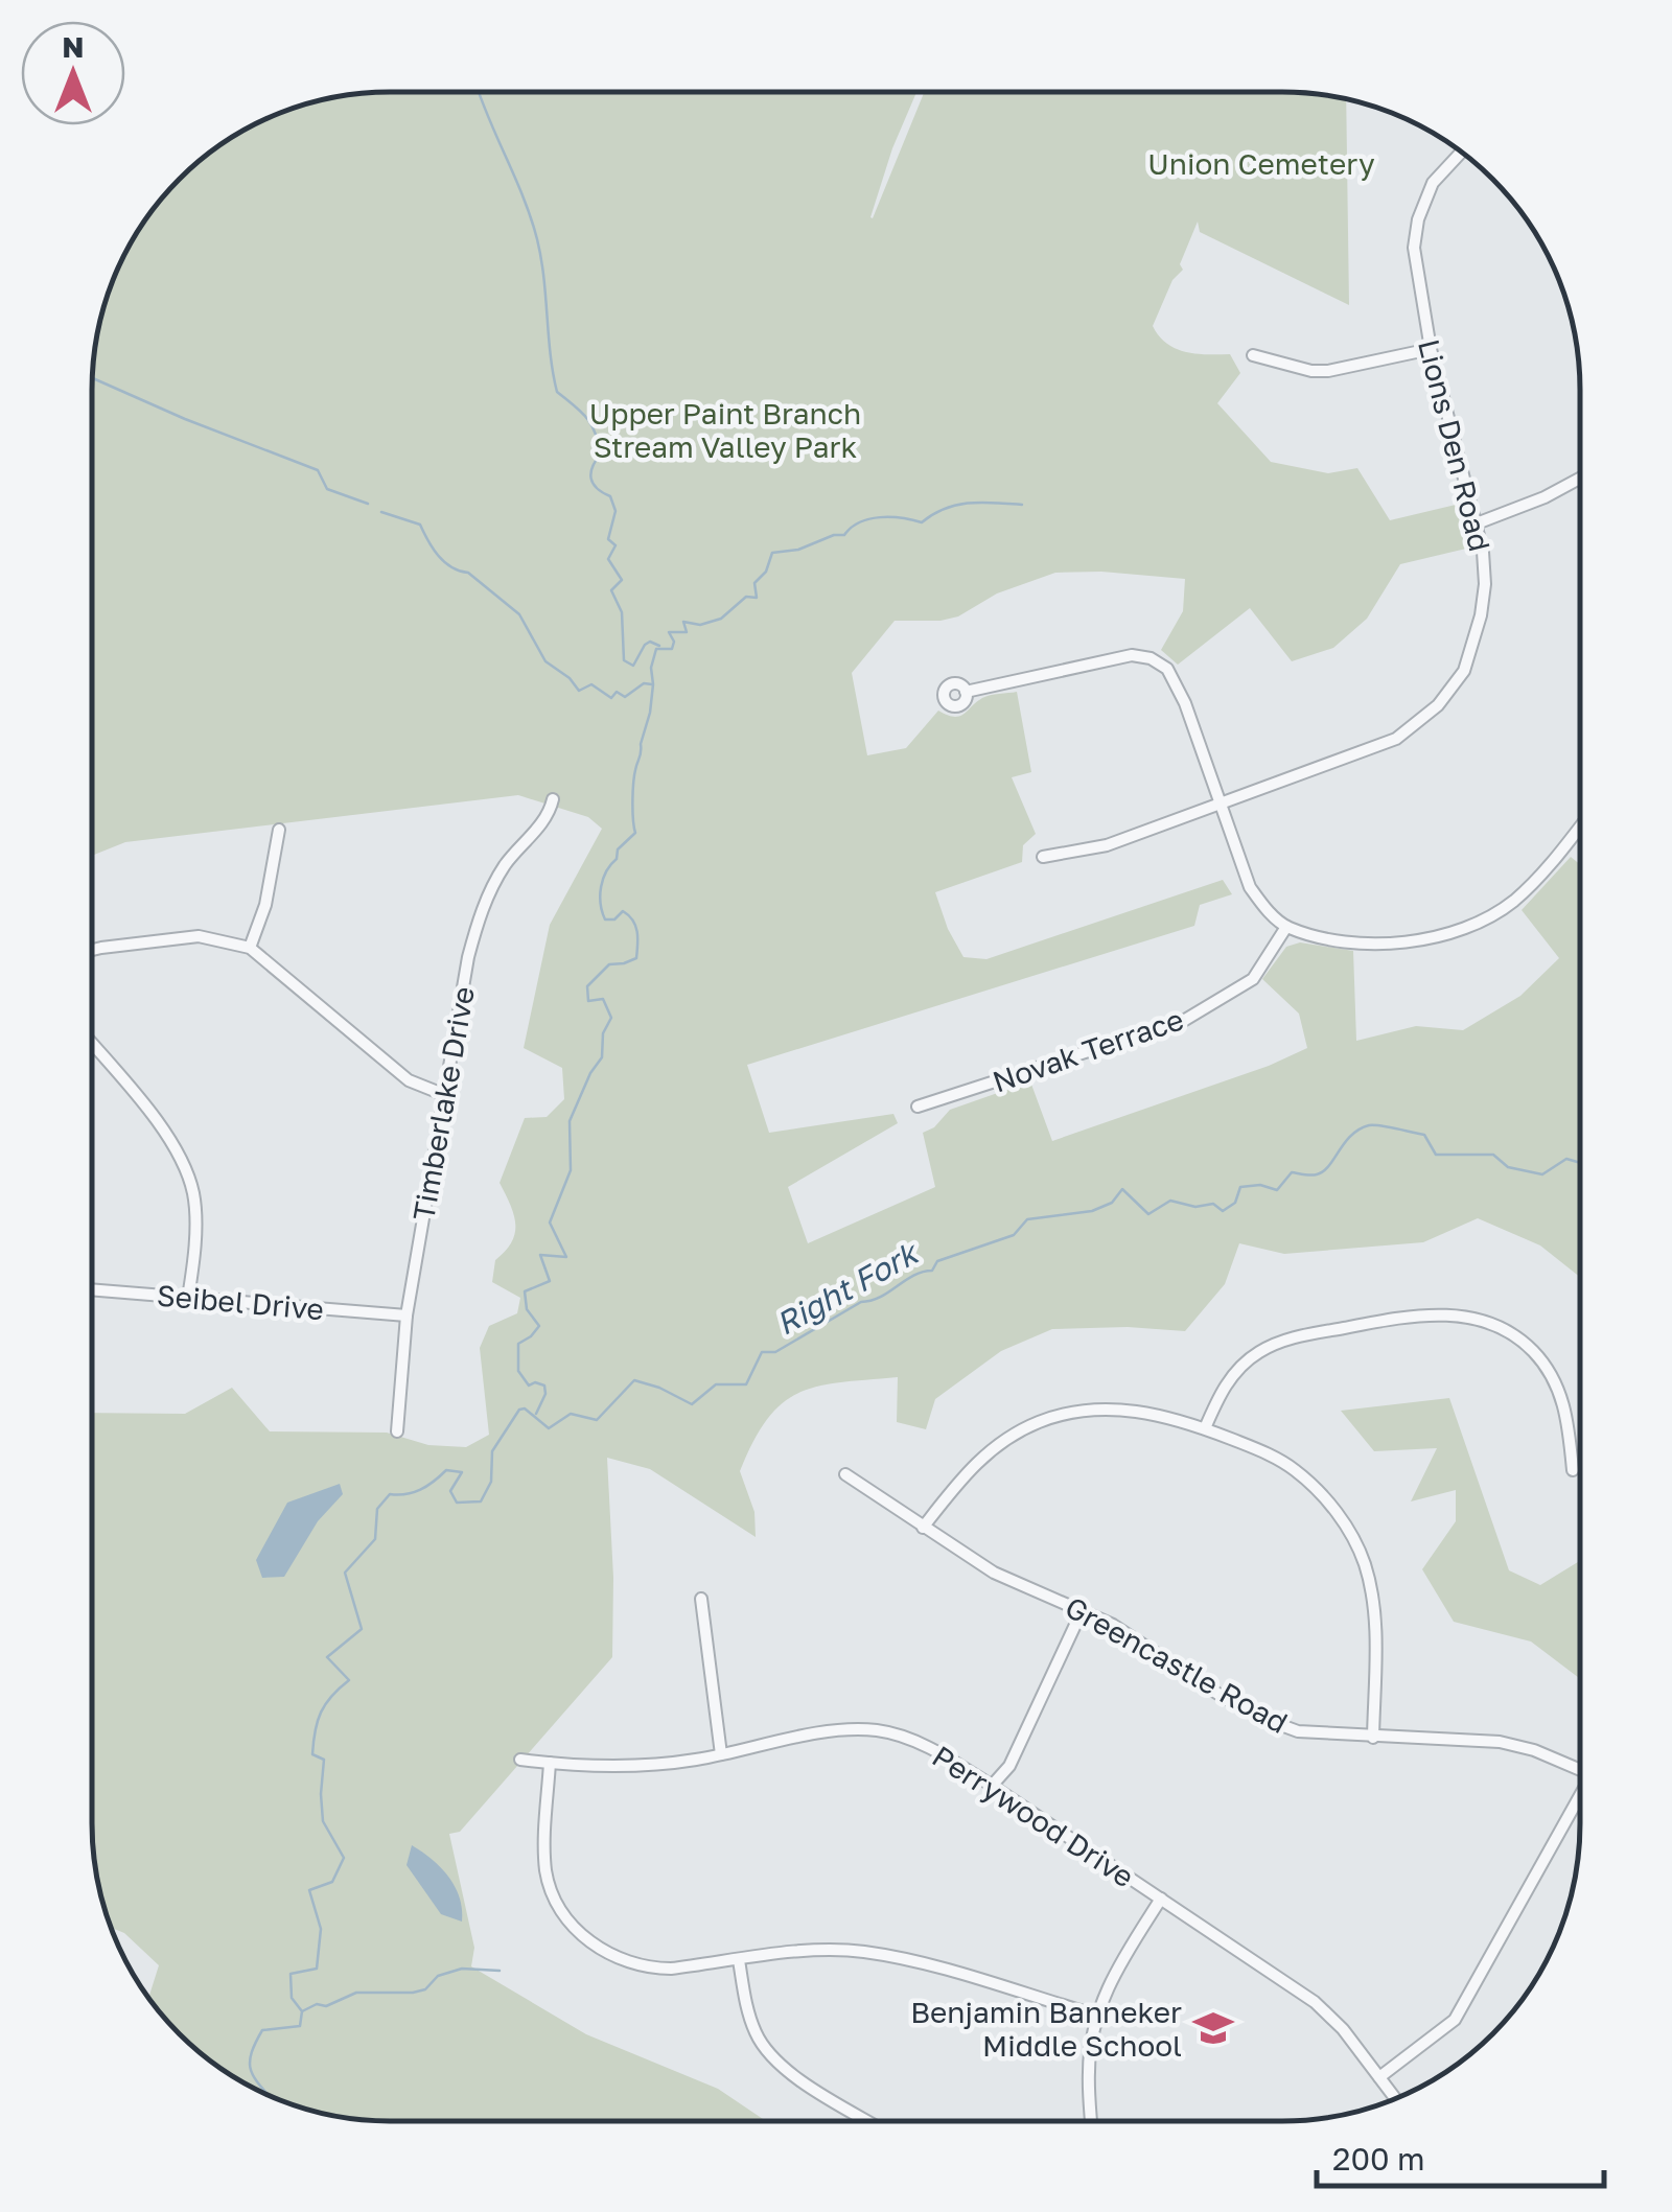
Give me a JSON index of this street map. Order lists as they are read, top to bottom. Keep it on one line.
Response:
{"streets":{"street":["Lions Den Road","Novak Terrace","Timberlake Drive","Seibel Drive","Greencastle Road","Perrywood Drive"]},"crossings":[["Timberlake Drive","Seibel Drive"]],"water":["Right Fork"],"parks":["Union Cemetery","Upper Paint Branch Stream Valley Park"],"places":{"school or university":["Benjamin Banneker Middle School"]},"scale_bar":"200 m","north":"top"}
